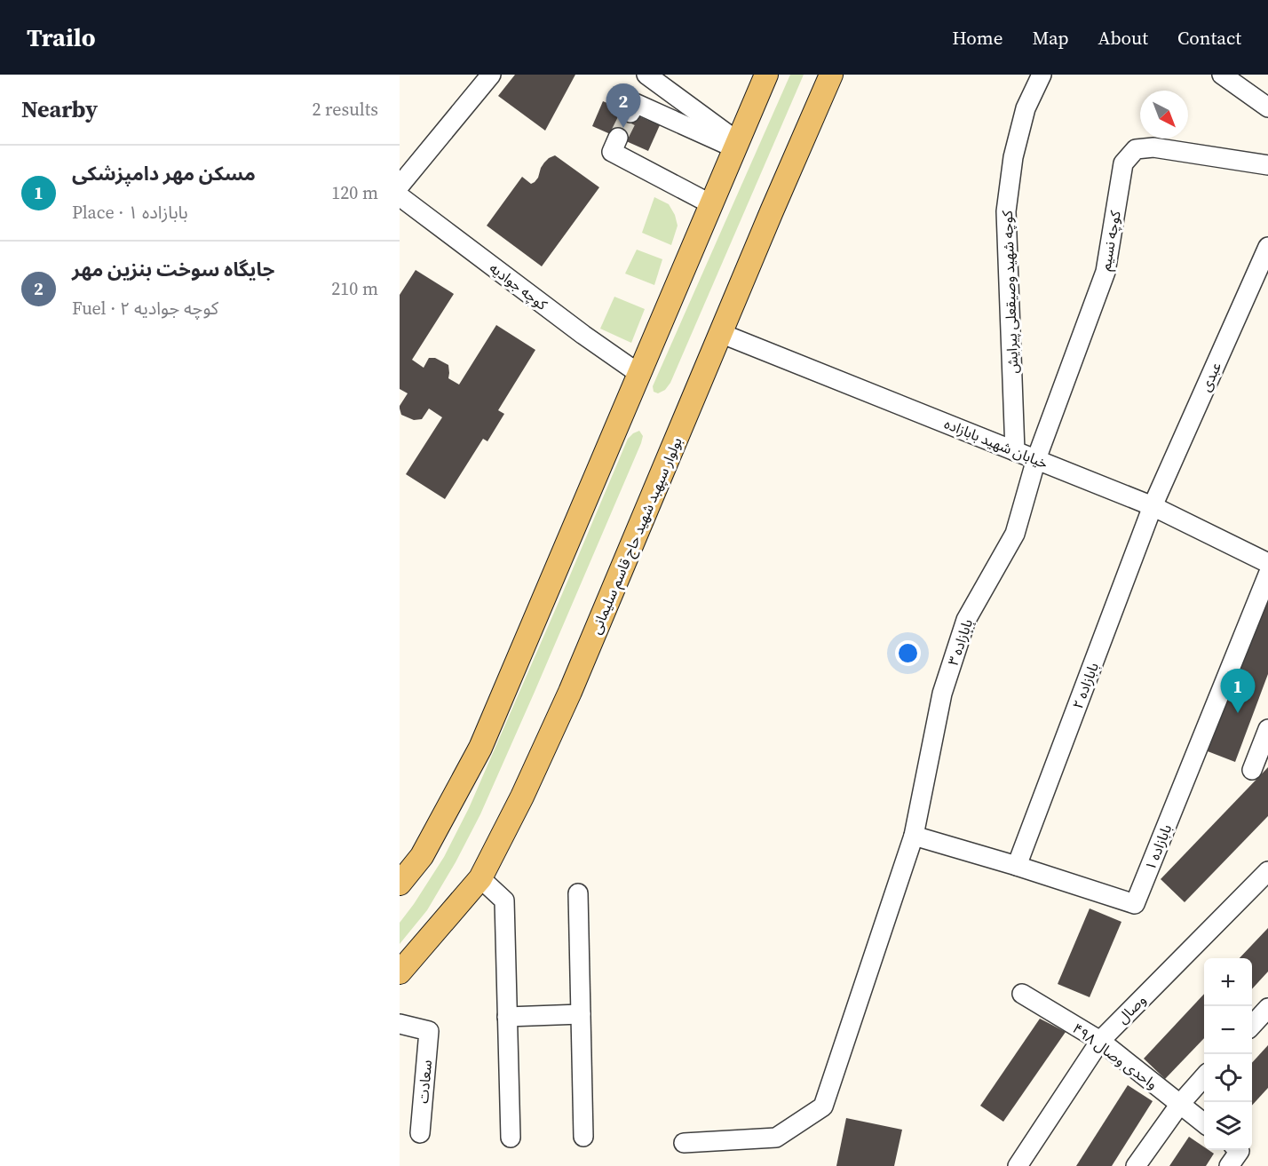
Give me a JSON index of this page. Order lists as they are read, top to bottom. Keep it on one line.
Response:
{"streets":{"main road":["بولوار سپهبد شهید حاج قاسم سلیمانی"],"street":["کوچه نسیم","کوچه جوادیه","کوچه شهید وصیقعلی پیرایش","عبدی","خیابان شهید بابازاده","بابازاده ۳","بابازاده ۲","بابازاده ۱","وصال","۴۹۸ واحدی وصال","سعادت"]},"crossings":[["کوچه نسیم","خیابان شهید بابازاده"],["کوچه نسیم","بابازاده ۳"],["کوچه شهید وصیقعلی پیرایش","خیابان شهید بابازاده"],["عبدی","خیابان شهید بابازاده"],["عبدی","بابازاده ۲"],["خیابان شهید بابازاده","بولوار سپهبد شهید حاج قاسم سلیمانی"],["خیابان شهید بابازاده","بابازاده ۳"],["خیابان شهید بابازاده","بابازاده ۲"],["بابازاده ۳","بابازاده ۱"],["بابازاده ۲","بابازاده ۱"],["وصال","۴۹۸ واحدی وصال"]],"north":"bottom right","page":{"header":"Trailo","nav":["Home","Map","About","Contact"],"heading":["Nearby","2 results"],"pins":["2","1"],"list":[{"mark":"1","name":"مسکن مهر دامپزشکی","note":"Place · بابازاده ۱","value":"120 m"},{"mark":"2","name":"جایگاه سوخت بنزین مهر","note":"Fuel · کوچه جوادیه ۲","value":"210 m"}],"map_buttons":["+","−"]}}
